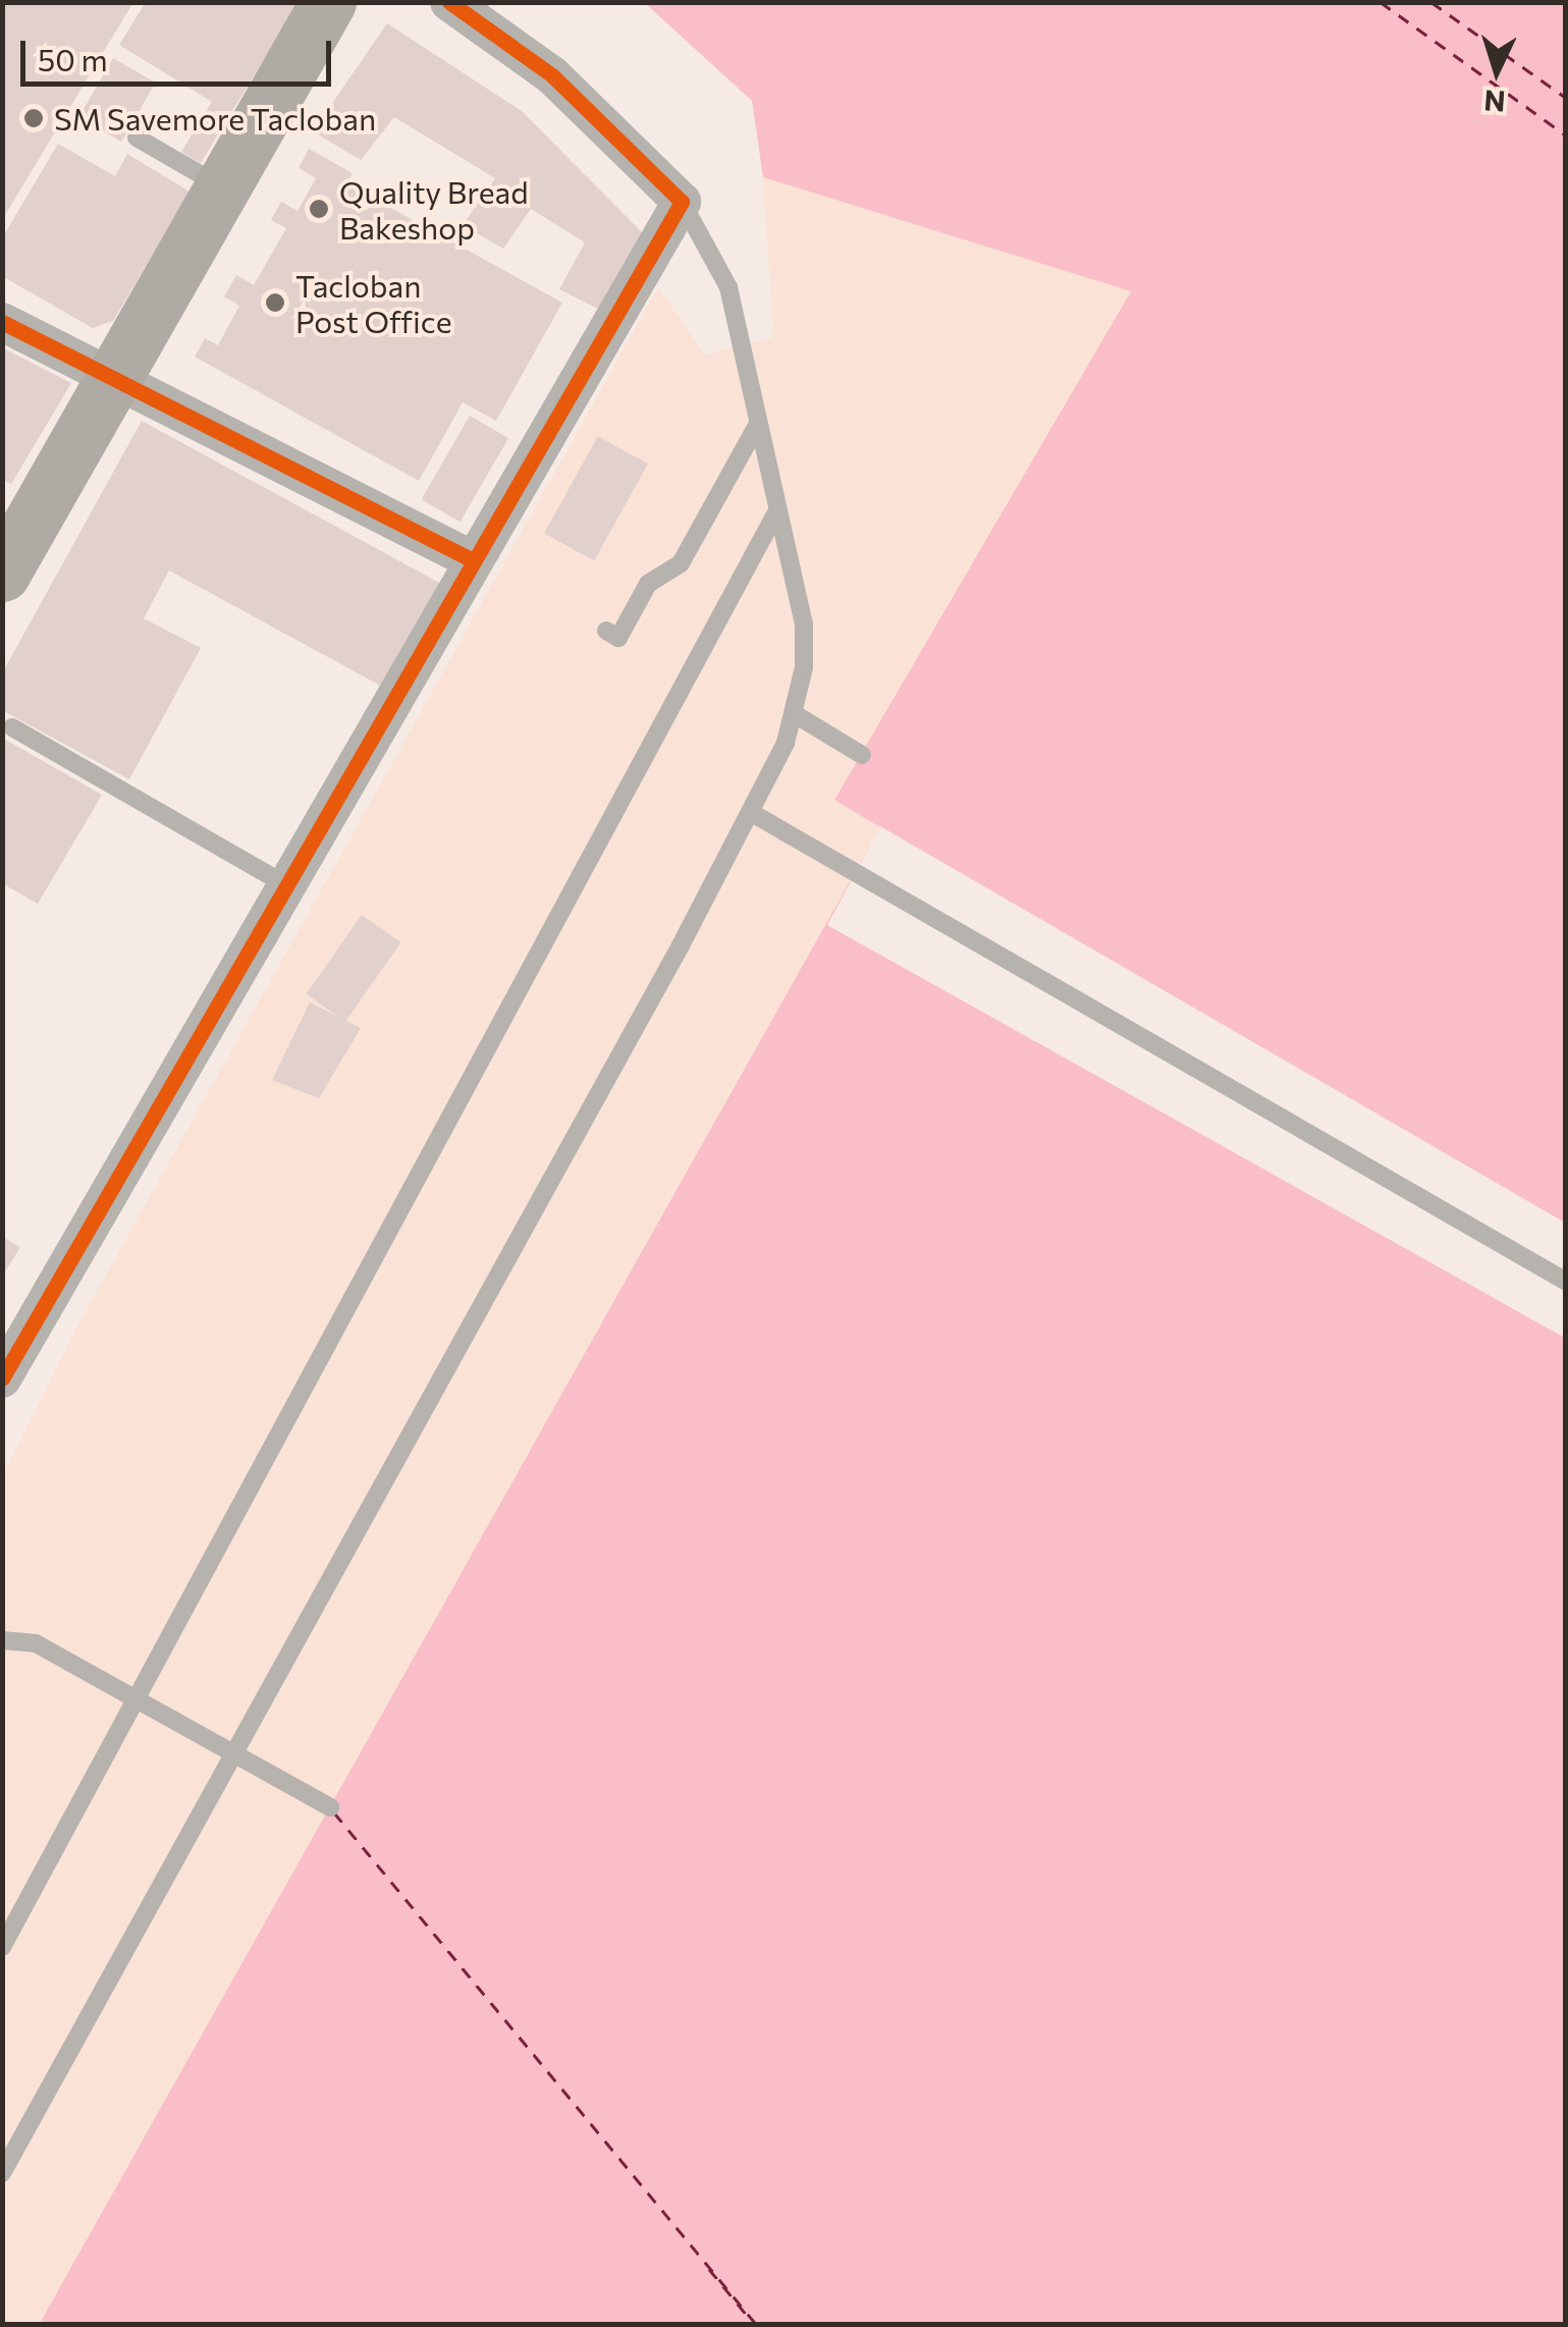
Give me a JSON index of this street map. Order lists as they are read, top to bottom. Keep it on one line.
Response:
{"places":["SM Savemore Tacloban","Quality Bread Bakeshop","Tacloban Post Office"],"scale_bar":"50 m","north":"bottom"}
